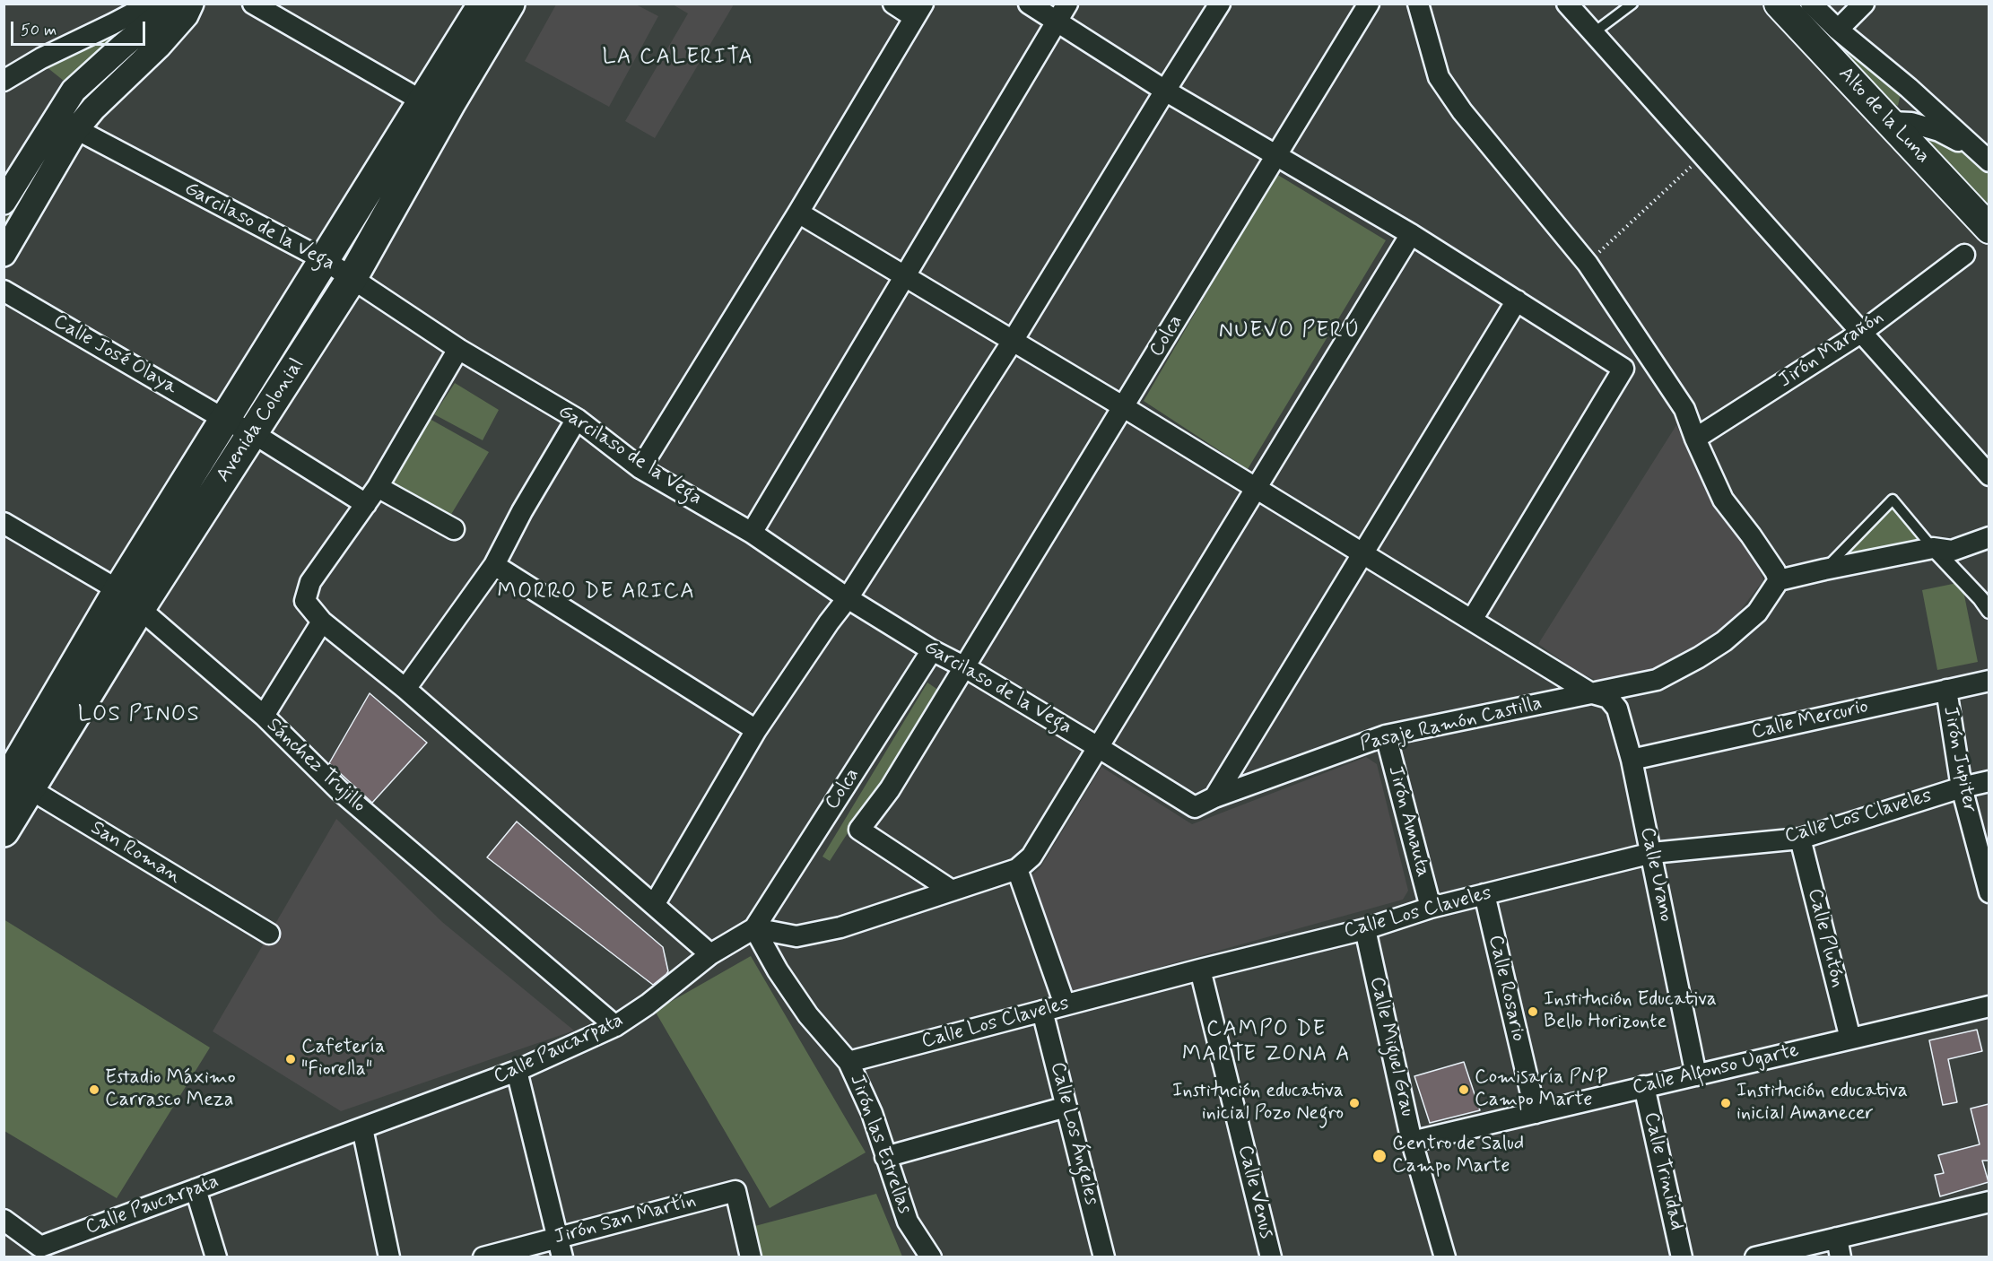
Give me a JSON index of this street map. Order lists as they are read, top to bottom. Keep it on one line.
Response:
{"streets":{"main road":["Alto de la Luna","Avenida Colonial"],"street":["Garcilaso de la Vega","Colca","Jirón Marañón","Calle José Olaya","Calle Mercurio","Pasaje Ramón Castilla","Jirón Jupiter","Sánchez Trujillo","Calle Los Claveles","Jirón Amauta","San Roman","Calle Urano","Calle Plutón","Calle Rosario","Calle Miguel Grau","Calle Paucarpata","Calle Alfonso Ugarte","Calle Los Ángeles","Jirón las Estrellas","Calle Trinidad","Calle Venus","Jirón San Martín"]},"crossings":[["Garcilaso de la Vega","Colca"],["Garcilaso de la Vega","Avenida Colonial"],["Garcilaso de la Vega","Pasaje Ramón Castilla"],["Colca","Calle Urano"],["Colca","Calle Paucarpata"],["Colca","Jirón las Estrellas"],["Calle José Olaya","Avenida Colonial"],["Avenida Colonial","Sánchez Trujillo"],["Avenida Colonial","San Roman"],["Calle Mercurio","Jirón Jupiter"],["Calle Mercurio","Calle Urano"],["Pasaje Ramón Castilla","Jirón Amauta"],["Pasaje Ramón Castilla","Calle Urano"],["Jirón Jupiter","Calle Los Claveles"],["Sánchez Trujillo","Calle Paucarpata"],["Calle Los Claveles","Jirón Amauta"],["Calle Los Claveles","Calle Urano"],["Calle Los Claveles","Calle Plutón"],["Calle Los Claveles","Calle Rosario"],["Calle Los Claveles","Calle Miguel Grau"],["Calle Los Claveles","Calle Los Ángeles"],["Calle Los Claveles","Jirón las Estrellas"],["Calle Los Claveles","Calle Venus"],["Calle Urano","Calle Alfonso Ugarte"],["Calle Plutón","Calle Alfonso Ugarte"],["Calle Rosario","Calle Alfonso Ugarte"],["Calle Miguel Grau","Calle Alfonso Ugarte"],["Calle Paucarpata","Jirón las Estrellas"],["Calle Alfonso Ugarte","Calle Trinidad"]],"districts":["LA CALERITA","NUEVO PERÚ","MORRO DE ARICA","LOS PINOS","CAMPO DE MARTE ZONA A"],"places":["Institución Educativa Bello Horizonte","Cafetería \"Fiorella\"","Estadio Máximo Carrasco Meza","Comisaría PNP Campo Marte","Institución educativa inicial Pozo Negro","Institución educativa inicial Amanecer","Centro de Salud Campo Marte"],"scale_bar":"50 m"}
